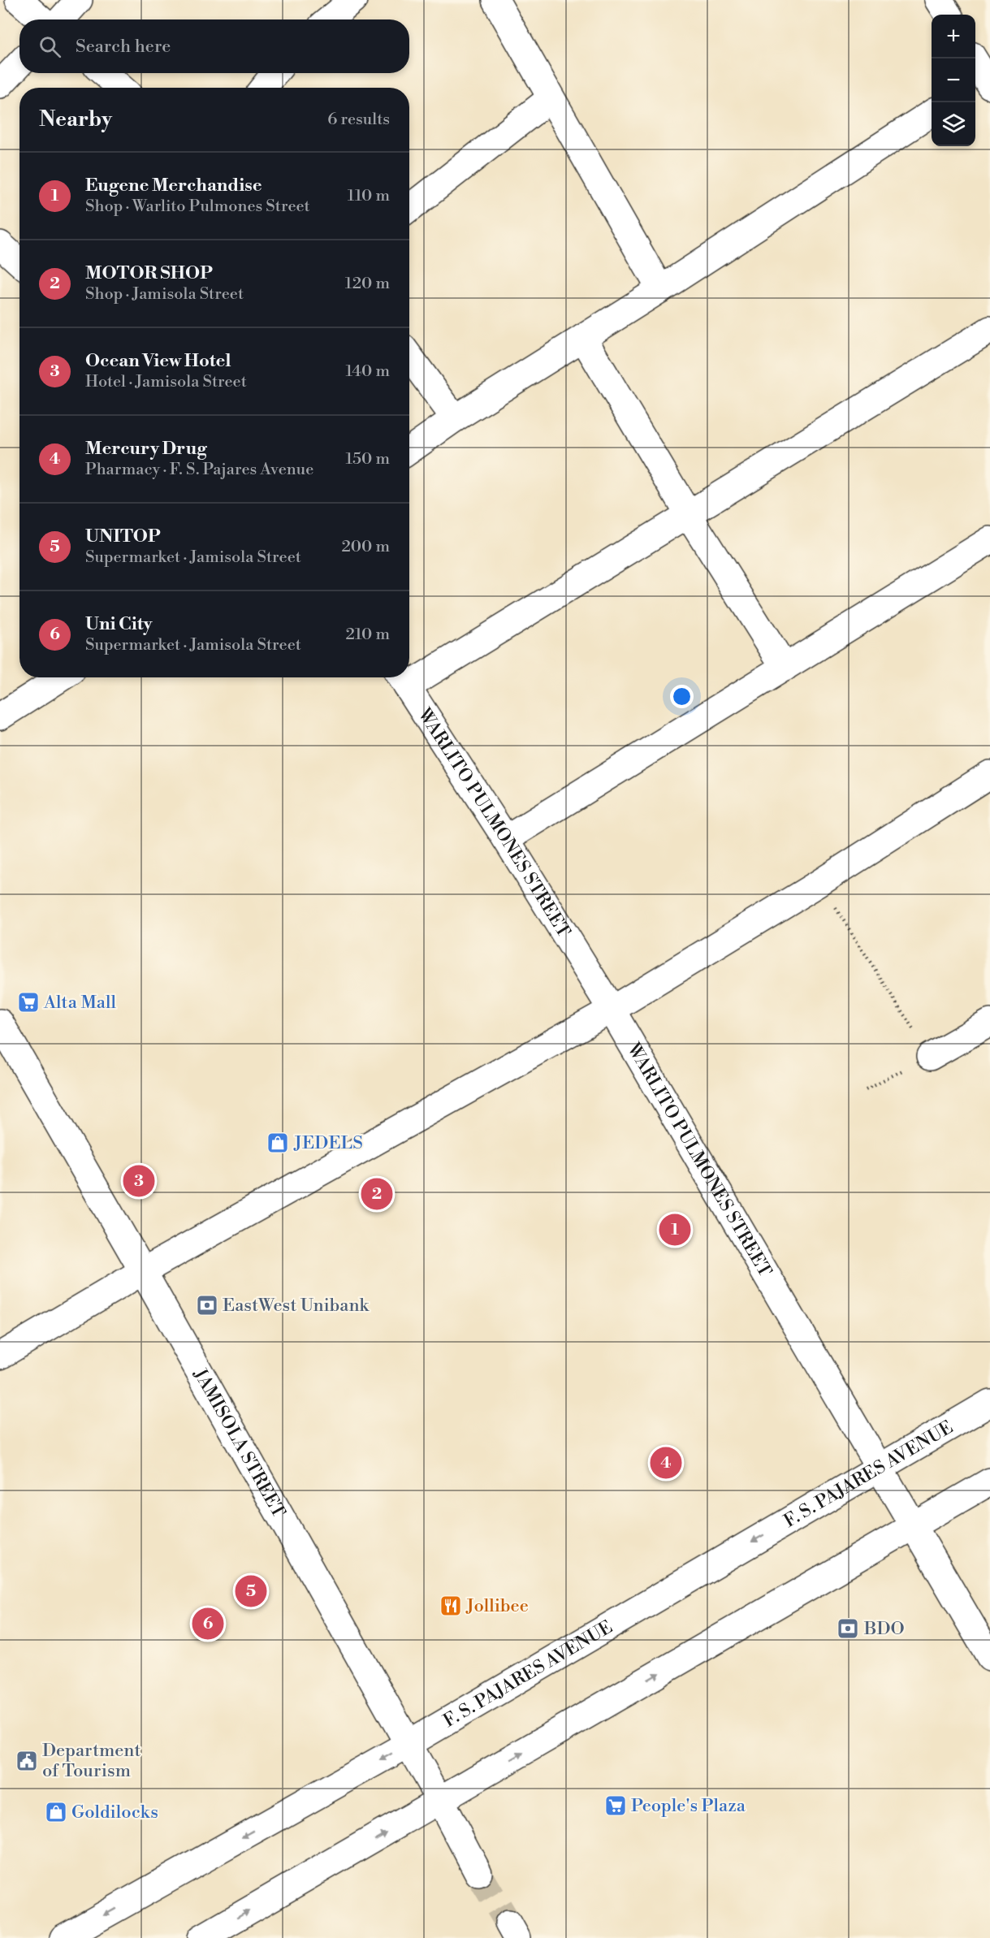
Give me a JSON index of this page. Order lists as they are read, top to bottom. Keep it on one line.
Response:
{"streets":{"street":["WARLITO PULMONES STREET","JAMISOLA STREET","F. S. PAJARES AVENUE"]},"crossings":[["WARLITO PULMONES STREET","F. S. PAJARES AVENUE"],["JAMISOLA STREET","F. S. PAJARES AVENUE"]],"places":{"supermarket":["Alta Mall","People's Plaza"],"shop":["JEDELS","Goldilocks"],"bank":["EastWest Unibank","BDO"],"restaurant":["Jollibee"],"public building":["Department of Tourism"]},"page":{"map_buttons":["+","−"],"search":"Search here","heading":["Nearby","6 results"],"list":[{"mark":"1","name":"Eugene Merchandise","note":"Shop · Warlito Pulmones Street","value":"110 m"},{"mark":"2","name":"MOTOR SHOP","note":"Shop · Jamisola Street","value":"120 m"},{"mark":"3","name":"Ocean View Hotel","note":"Hotel · Jamisola Street","value":"140 m"},{"mark":"4","name":"Mercury Drug","note":"Pharmacy · F. S. Pajares Avenue","value":"150 m"},{"mark":"5","name":"UNITOP","note":"Supermarket · Jamisola Street","value":"200 m"},{"mark":"6","name":"Uni City","note":"Supermarket · Jamisola Street","value":"210 m"}],"pins":["3","2","1","4","5","6"]}}
